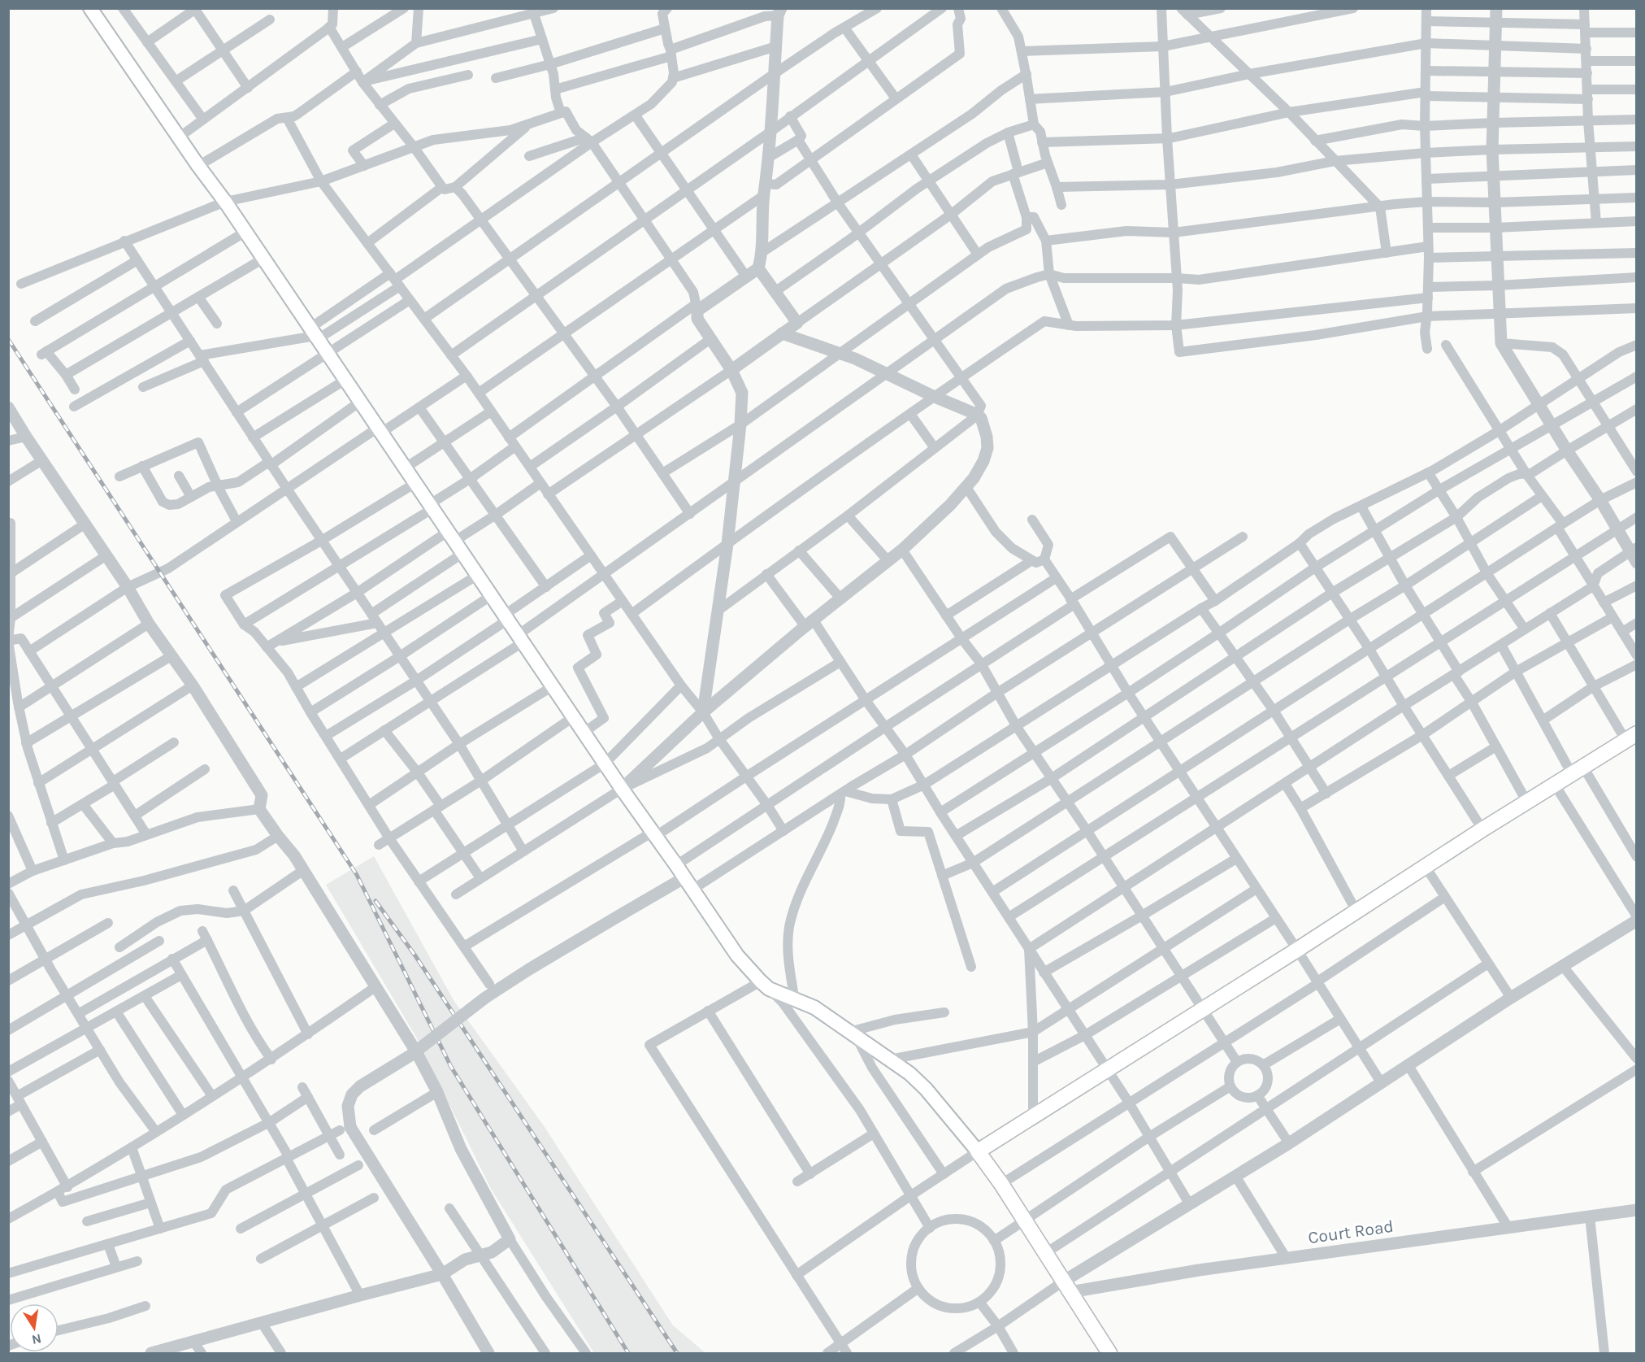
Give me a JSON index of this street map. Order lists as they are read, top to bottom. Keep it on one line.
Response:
{"streets":{"street":["Court Road"]},"north":"bottom"}
